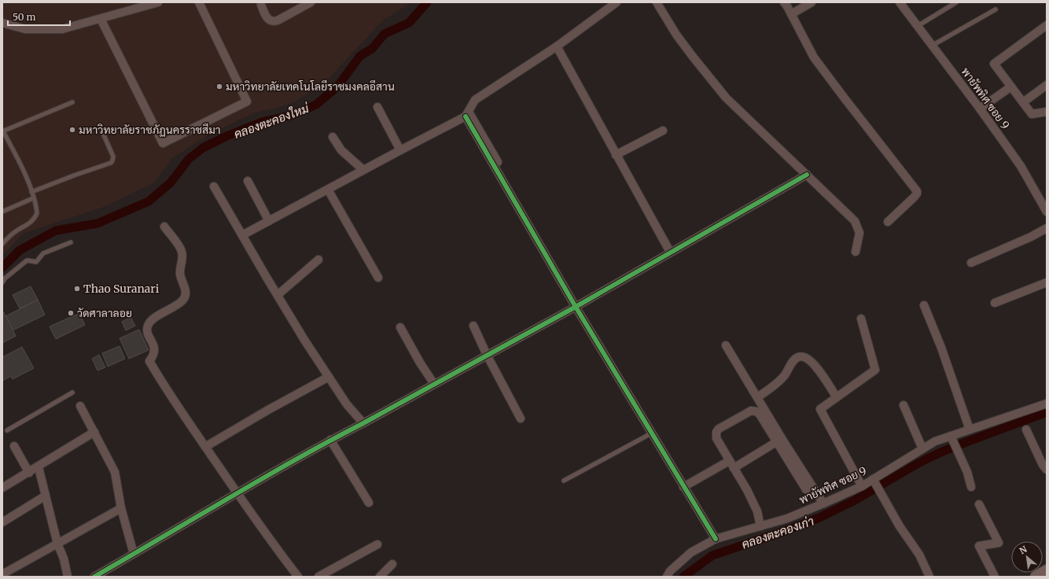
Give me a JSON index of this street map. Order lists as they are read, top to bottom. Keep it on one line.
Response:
{"streets":{"street":["พายัพทิศ ซอย 9"]},"water":["คลองตะคองใหม่","คลองตะคองเก่า"],"places":["มหาวิทยาลัยเทคโนโลยีราชมงคลอีสาน","มหาวิทยาลัยราชภัฏนครราชสีมา","Thao Suranari","วัดศาลาลอย"],"scale_bar":"50 m","north":"top left"}
